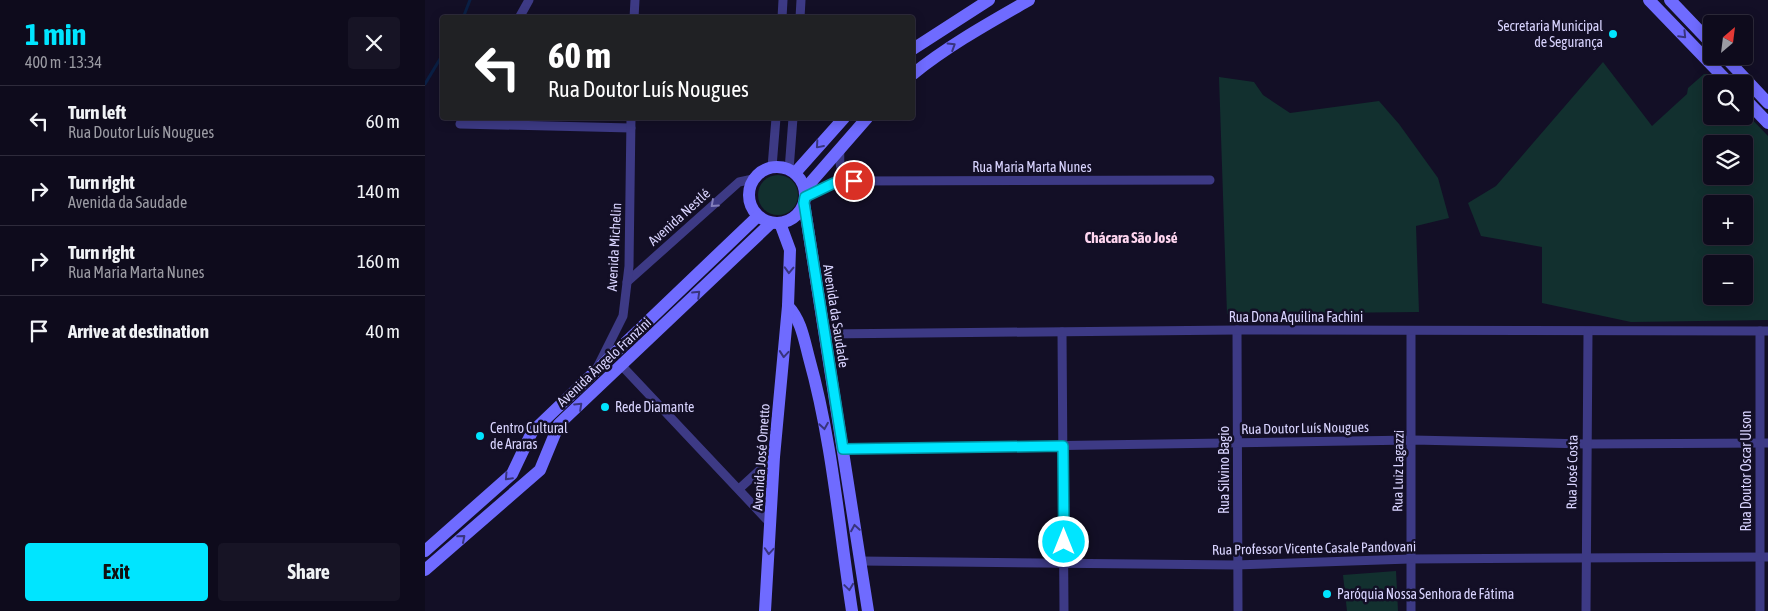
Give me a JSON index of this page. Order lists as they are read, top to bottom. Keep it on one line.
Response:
{"streets":{"main road":["Avenida da Saudade","Avenida Ângelo Franzini","Avenida José Ometto"],"street":["Rua Maria Marta Nunes","Avenida Nestlé","Avenida Michelin","Rua Dona Aquilina Fachini","Rua Doutor Luís Nougues","Rua Silvino Bagio","Rua Luiz Lagazzi","Rua Doutor Oscar Ulson","Rua José Costa","Rua Professor Vicente Casale Pandovani"]},"crossings":[["Rua Maria Marta Nunes","Avenida Nestlé"],["Rua Maria Marta Nunes","Avenida da Saudade"],["Rua Maria Marta Nunes","Avenida Ângelo Franzini"],["Avenida Nestlé","Avenida Michelin"],["Avenida Nestlé","Avenida da Saudade"],["Avenida Nestlé","Avenida Ângelo Franzini"],["Avenida Michelin","Avenida Ângelo Franzini"],["Avenida da Saudade","Rua Dona Aquilina Fachini"],["Avenida da Saudade","Avenida Ângelo Franzini"],["Avenida da Saudade","Rua Doutor Luís Nougues"],["Avenida da Saudade","Rua Professor Vicente Casale Pandovani"],["Rua Dona Aquilina Fachini","Rua Silvino Bagio"],["Rua Dona Aquilina Fachini","Rua Luiz Lagazzi"],["Rua Dona Aquilina Fachini","Rua Doutor Oscar Ulson"],["Rua Dona Aquilina Fachini","Rua José Costa"],["Rua Doutor Luís Nougues","Rua Silvino Bagio"],["Rua Doutor Luís Nougues","Rua Luiz Lagazzi"],["Rua Doutor Luís Nougues","Rua Doutor Oscar Ulson"],["Rua Doutor Luís Nougues","Rua José Costa"],["Rua Silvino Bagio","Rua Professor Vicente Casale Pandovani"],["Rua Luiz Lagazzi","Rua Professor Vicente Casale Pandovani"],["Rua Doutor Oscar Ulson","Rua Professor Vicente Casale Pandovani"],["Rua José Costa","Rua Professor Vicente Casale Pandovani"]],"one_way":["Avenida Nestlé"],"districts":["Chácara São José"],"places":["Secretaria Municipal de Segurança","Rede Diamante","Centro Cultural de Araras","Paróquia Nossa Senhora de Fátima"],"north":"top right","page":{"heading":["1 min","400 m · 13:34"],"map_buttons":["+","−"],"turn":["60 m","Rua Doutor Luís Nougues"],"list":[{"name":"Turn left","note":"Rua Doutor Luís Nougues","value":"60 m"},{"name":"Turn right","note":"Avenida da Saudade","value":"140 m"},{"name":"Turn right","note":"Rua Maria Marta Nunes","value":"160 m"},{"name":"Arrive at destination","value":"40 m"}],"buttons":["Exit","Share"]}}
